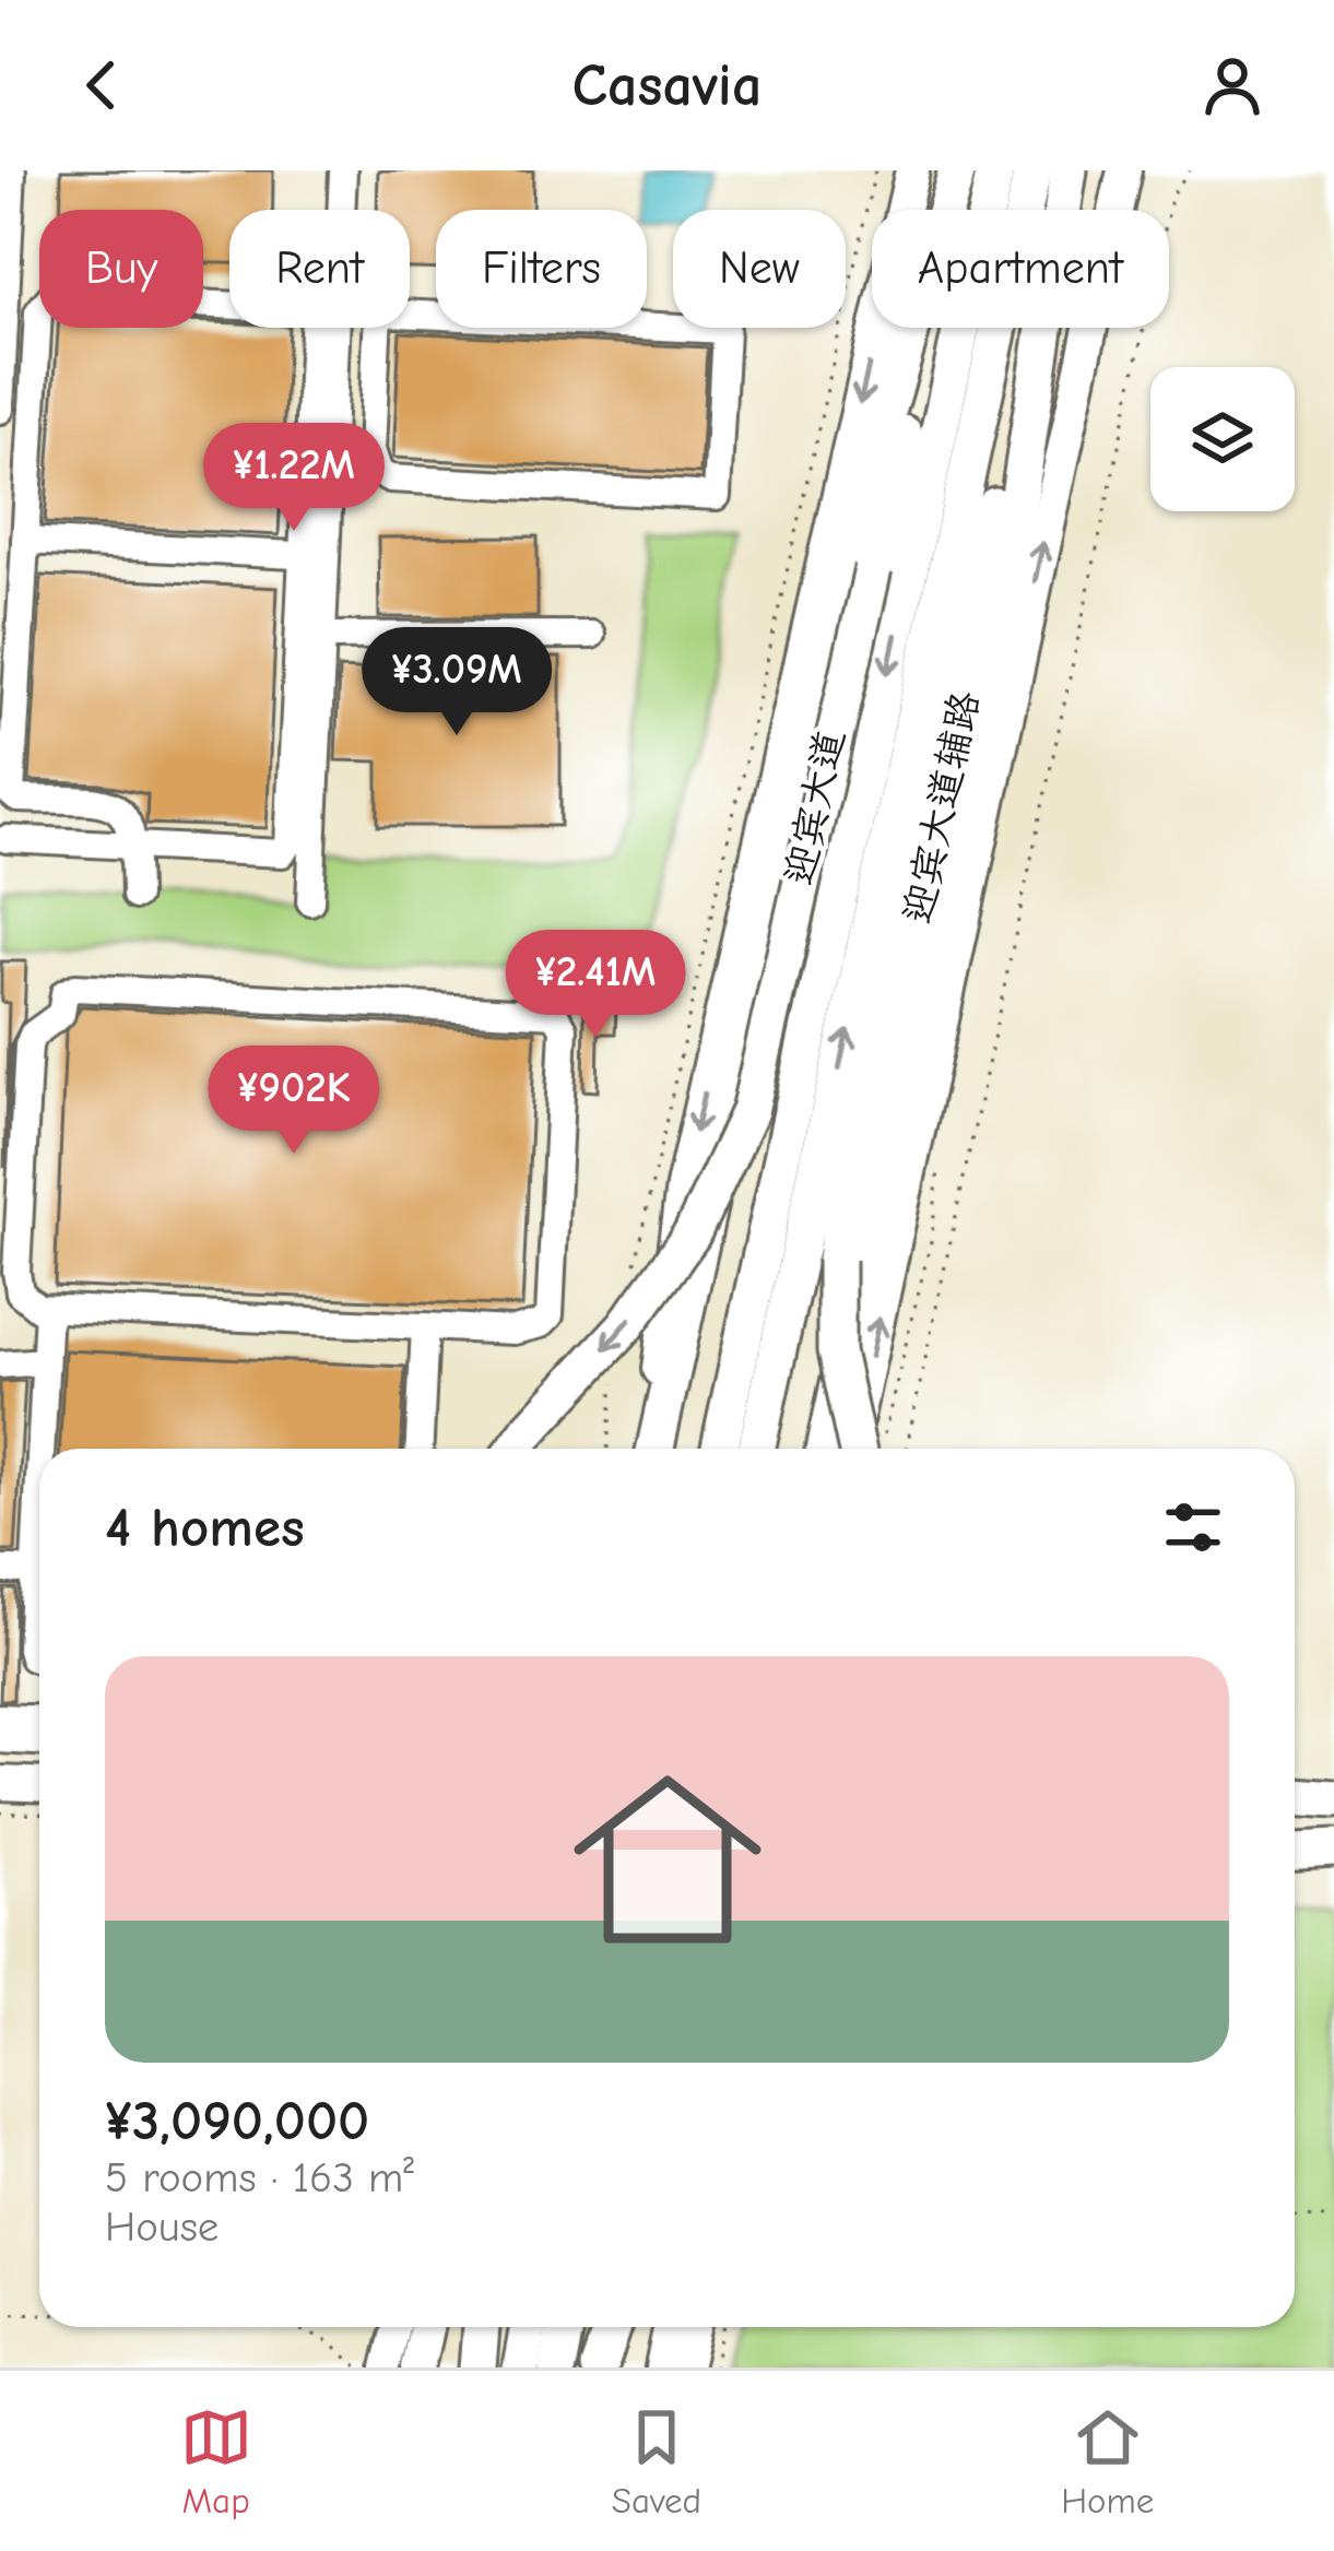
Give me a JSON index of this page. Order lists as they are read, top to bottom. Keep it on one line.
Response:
{"streets":{"highway":["迎宾大道"],"main road":["迎宾大道辅路"]},"page":{"header":"Casavia","chip":["Buy","Rent","Filters","New","Apartment"],"price":["¥1.22M","¥3.09M","¥2.41M","¥902K"],"heading":"4 homes","list":[{"name":"¥3,090,000","note":"5 rooms · 163 m² · House"}],"tabs":["Map","Saved","Home"]}}
